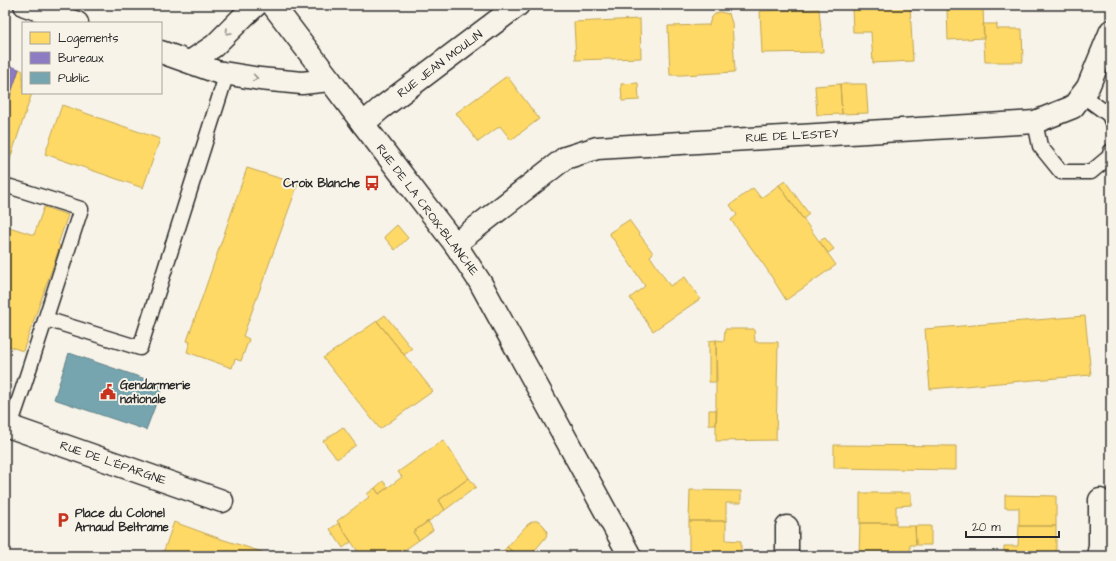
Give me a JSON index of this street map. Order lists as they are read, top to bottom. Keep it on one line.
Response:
{"streets":{"street":["RUE JEAN MOULIN","RUE DE L'ESTEY","RUE DE LA CROIX-BLANCHE","RUE DE L'ÉPARGNE"]},"crossings":[["RUE JEAN MOULIN","RUE DE LA CROIX-BLANCHE"],["RUE DE L'ESTEY","RUE DE LA CROIX-BLANCHE"]],"places":{"bus stop":["Croix Blanche"],"public building":["Gendarmerie nationale"],"parking":["Place du Colonel Arnaud Beltrame"]},"legend":["Logements","Bureaux","Public"],"scale_bar":"20 m"}
